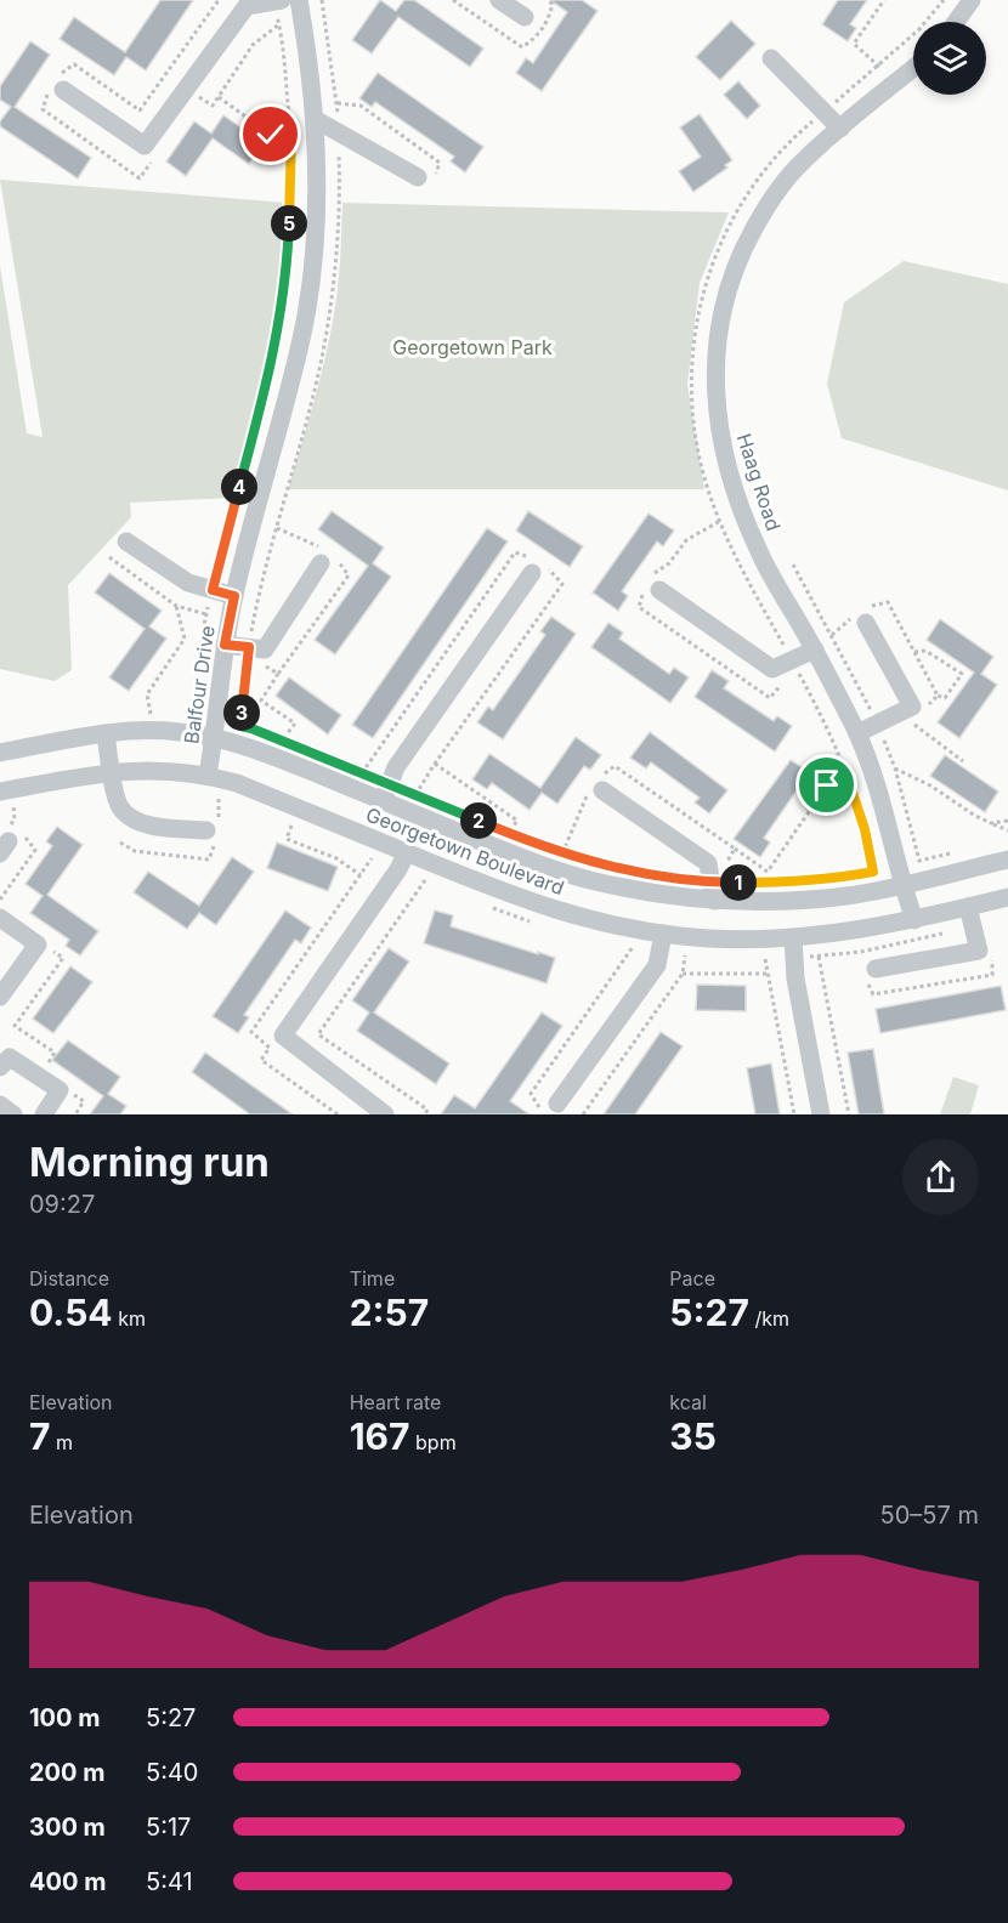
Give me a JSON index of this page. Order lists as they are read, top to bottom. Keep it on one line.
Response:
{"streets":{"street":["Haag Road","Balfour Drive","Georgetown Boulevard"]},"crossings":[["Haag Road","Georgetown Boulevard"],["Balfour Drive","Georgetown Boulevard"]],"parks":["Georgetown Park"],"page":{"pins":["5","4","3","2","1"],"heading":["Morning run","09:27"],"stats":[["Distance","0.54 km"],["Time","2:57"],["Pace","5:27 /km"],["Elevation","7 m"],["Heart rate","167 bpm"],["kcal","35"]],"chart":["Elevation","50–57 m"],"list":[{"name":"100 m","note":"5:27"},{"name":"200 m","note":"5:40"},{"name":"300 m","note":"5:17"},{"name":"400 m","note":"5:41"}]}}
